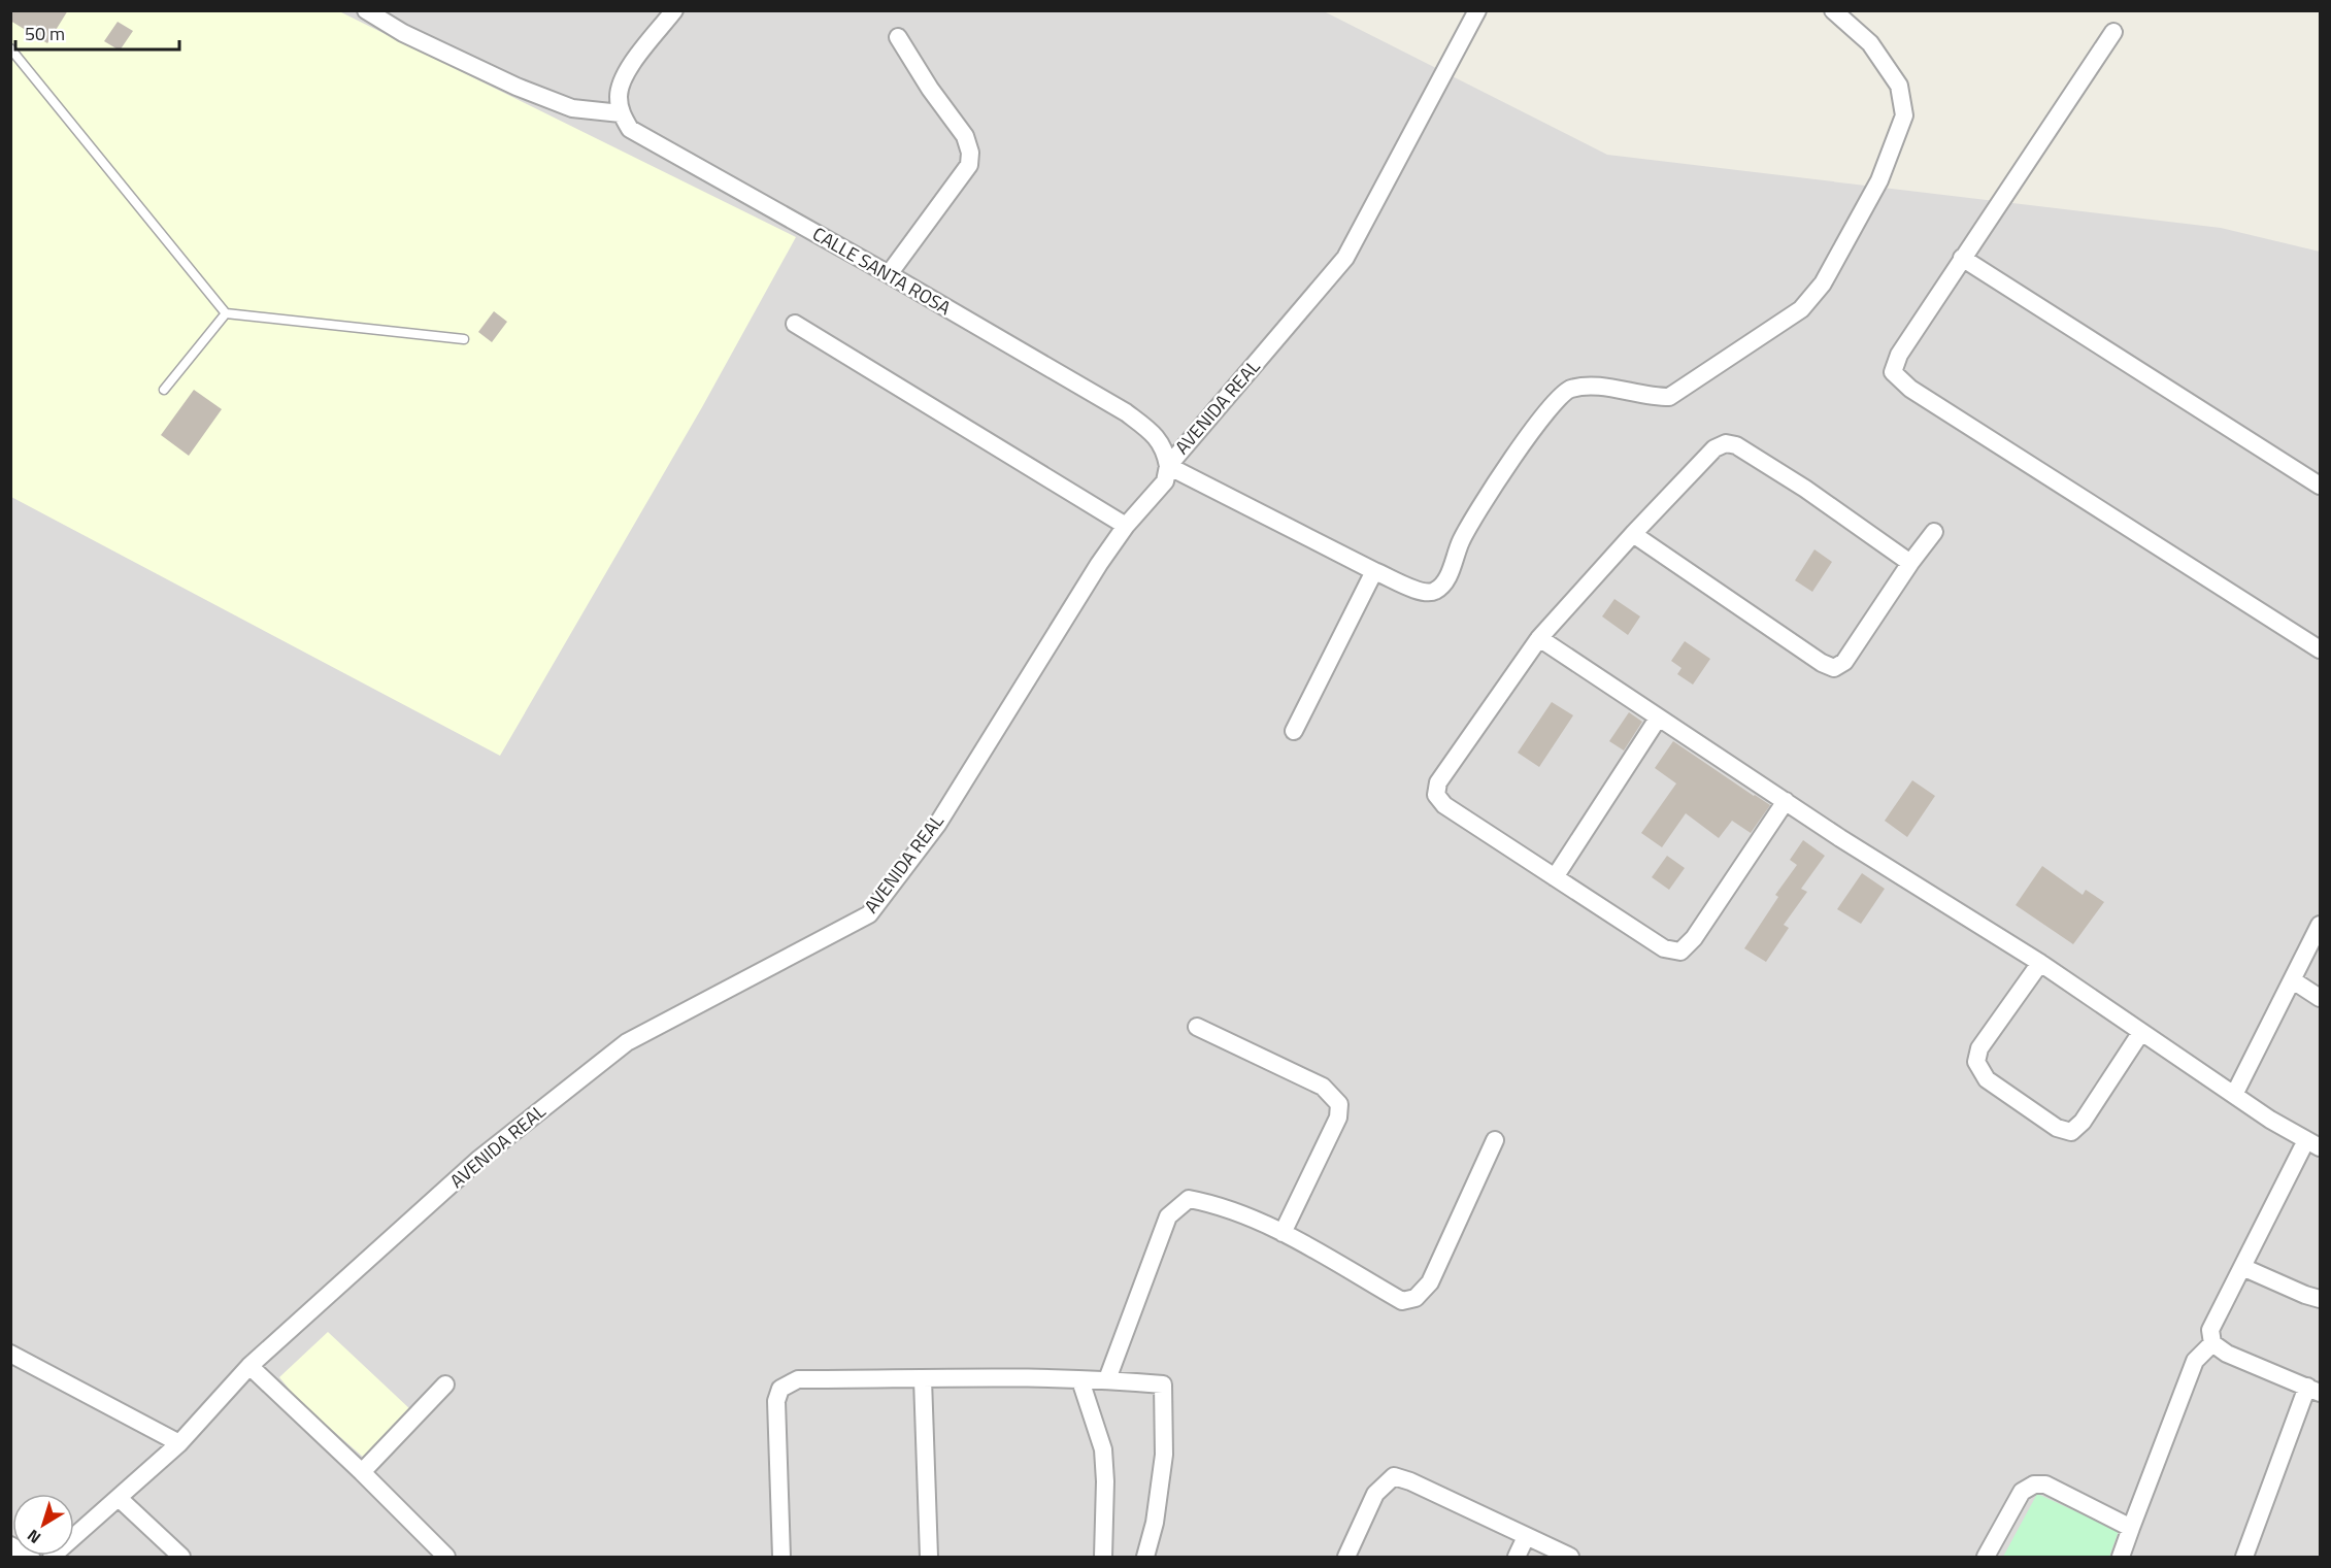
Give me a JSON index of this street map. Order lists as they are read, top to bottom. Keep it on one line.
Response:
{"streets":{"street":["CALLE SANTA ROSA","AVENIDA REAL"]},"crossings":[["CALLE SANTA ROSA","AVENIDA REAL"]],"scale_bar":"50 m","north":"bottom left"}
